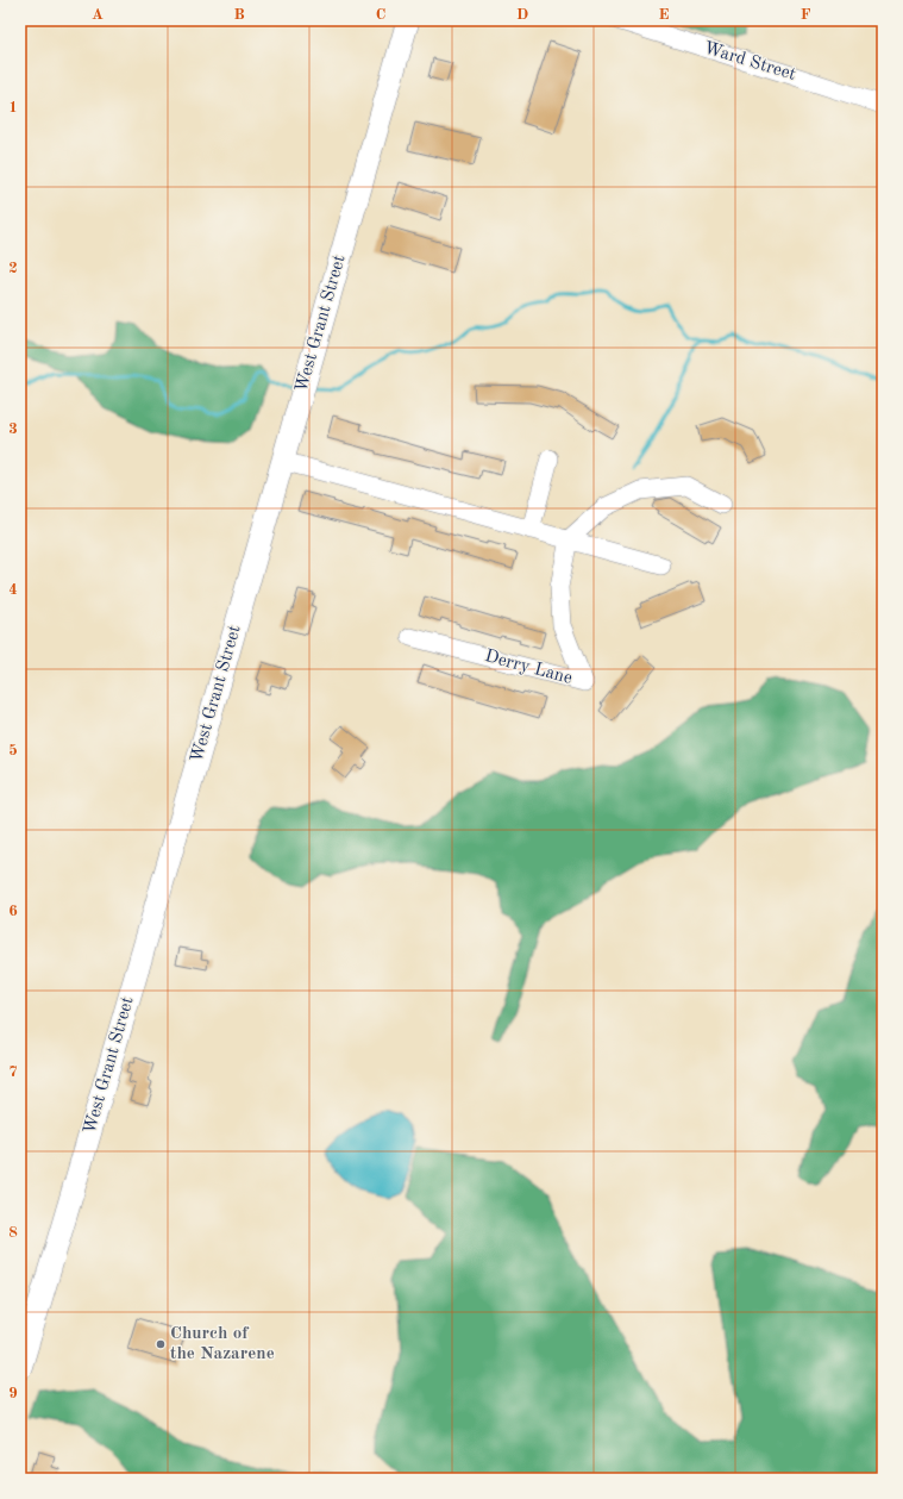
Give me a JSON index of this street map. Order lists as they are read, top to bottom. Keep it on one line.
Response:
{"streets":{"main road":["West Grant Street"],"street":["Ward Street","Derry Lane"]},"places":["Church of the Nazarene"],"grid":{"columns":["A","B","C","D","E","F"],"rows":["1","2","3","4","5","6","7","8","9"]}}
